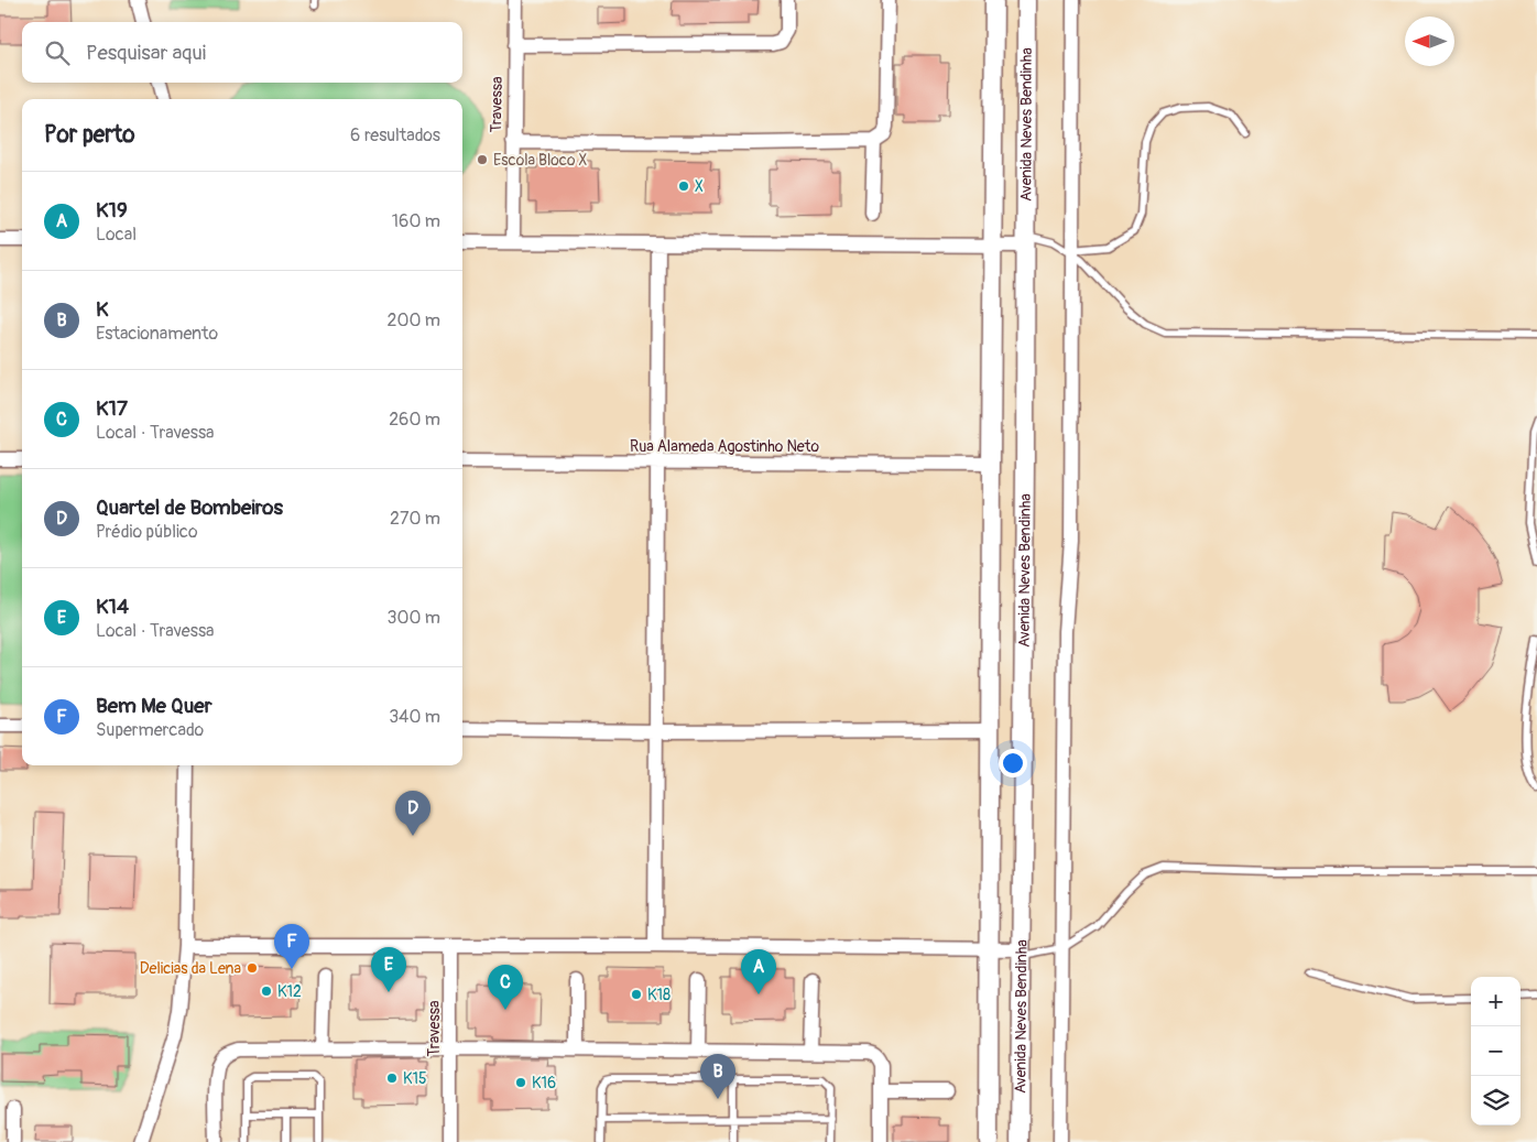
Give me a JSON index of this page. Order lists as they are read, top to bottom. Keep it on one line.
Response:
{"streets":{"street":["Travessa","Avenida Neves Bendinha","Rua Alameda Agostinho Neto"]},"crossings":[["Avenida Neves Bendinha","Rua Alameda Agostinho Neto"]],"places":["Escola Bloco X","X","Delicias da Lena","K12","K18","K15","K16"],"north":"left","page":{"search":"Pesquisar aqui","heading":["Por perto","6 resultados"],"list":[{"mark":"A","name":"K19","note":"Local","value":"160 m"},{"mark":"B","name":"K","note":"Estacionamento","value":"200 m"},{"mark":"C","name":"K17","note":"Local · Travessa","value":"260 m"},{"mark":"D","name":"Quartel de Bombeiros","note":"Prédio público","value":"270 m"},{"mark":"E","name":"K14","note":"Local · Travessa","value":"300 m"},{"mark":"F","name":"Bem Me Quer","note":"Supermercado","value":"340 m"}],"pins":["D","F","E","A","C","B"],"map_buttons":["+","−"]}}
